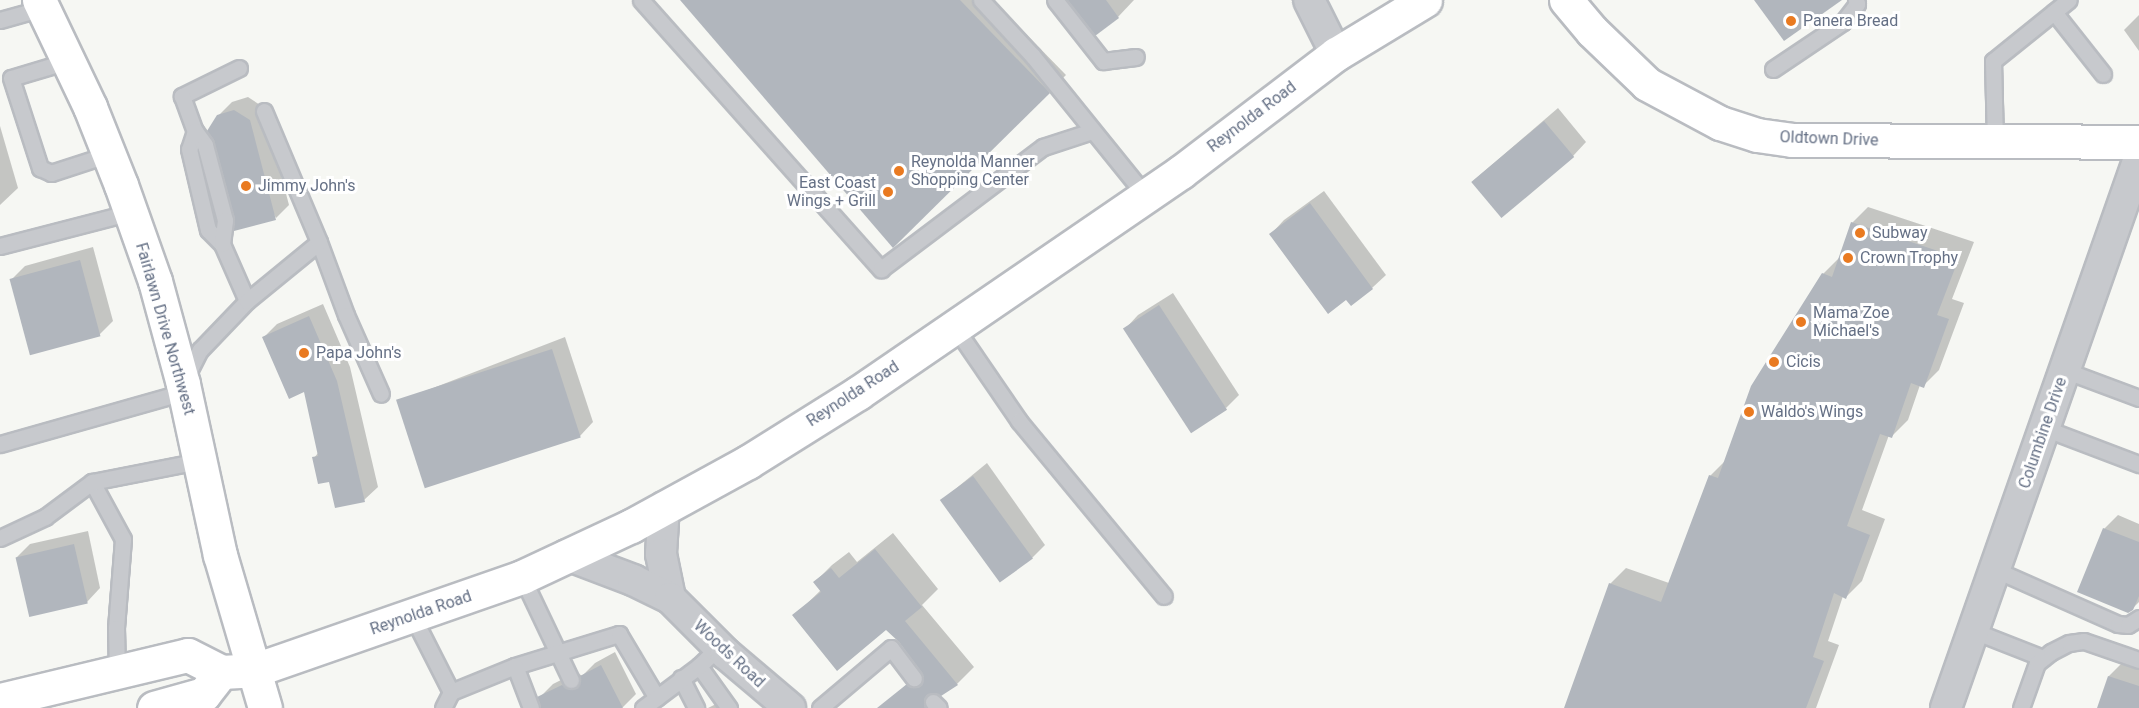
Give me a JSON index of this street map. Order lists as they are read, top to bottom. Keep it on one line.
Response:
{"streets":{"main road":["Reynolda Road","Oldtown Drive","Fairlawn Drive Northwest"],"street":["Columbine Drive","Woods Road"]},"crossings":[["Reynolda Road","Fairlawn Drive Northwest"],["Reynolda Road","Woods Road"]],"places":["Panera Bread","Reynolda Manner Shopping Center","Jimmy John's","East Coast Wings + Grill","Subway","Crown Trophy","Mama Zoe Michael's","Papa John's","Cicis","Waldo's Wings"]}
